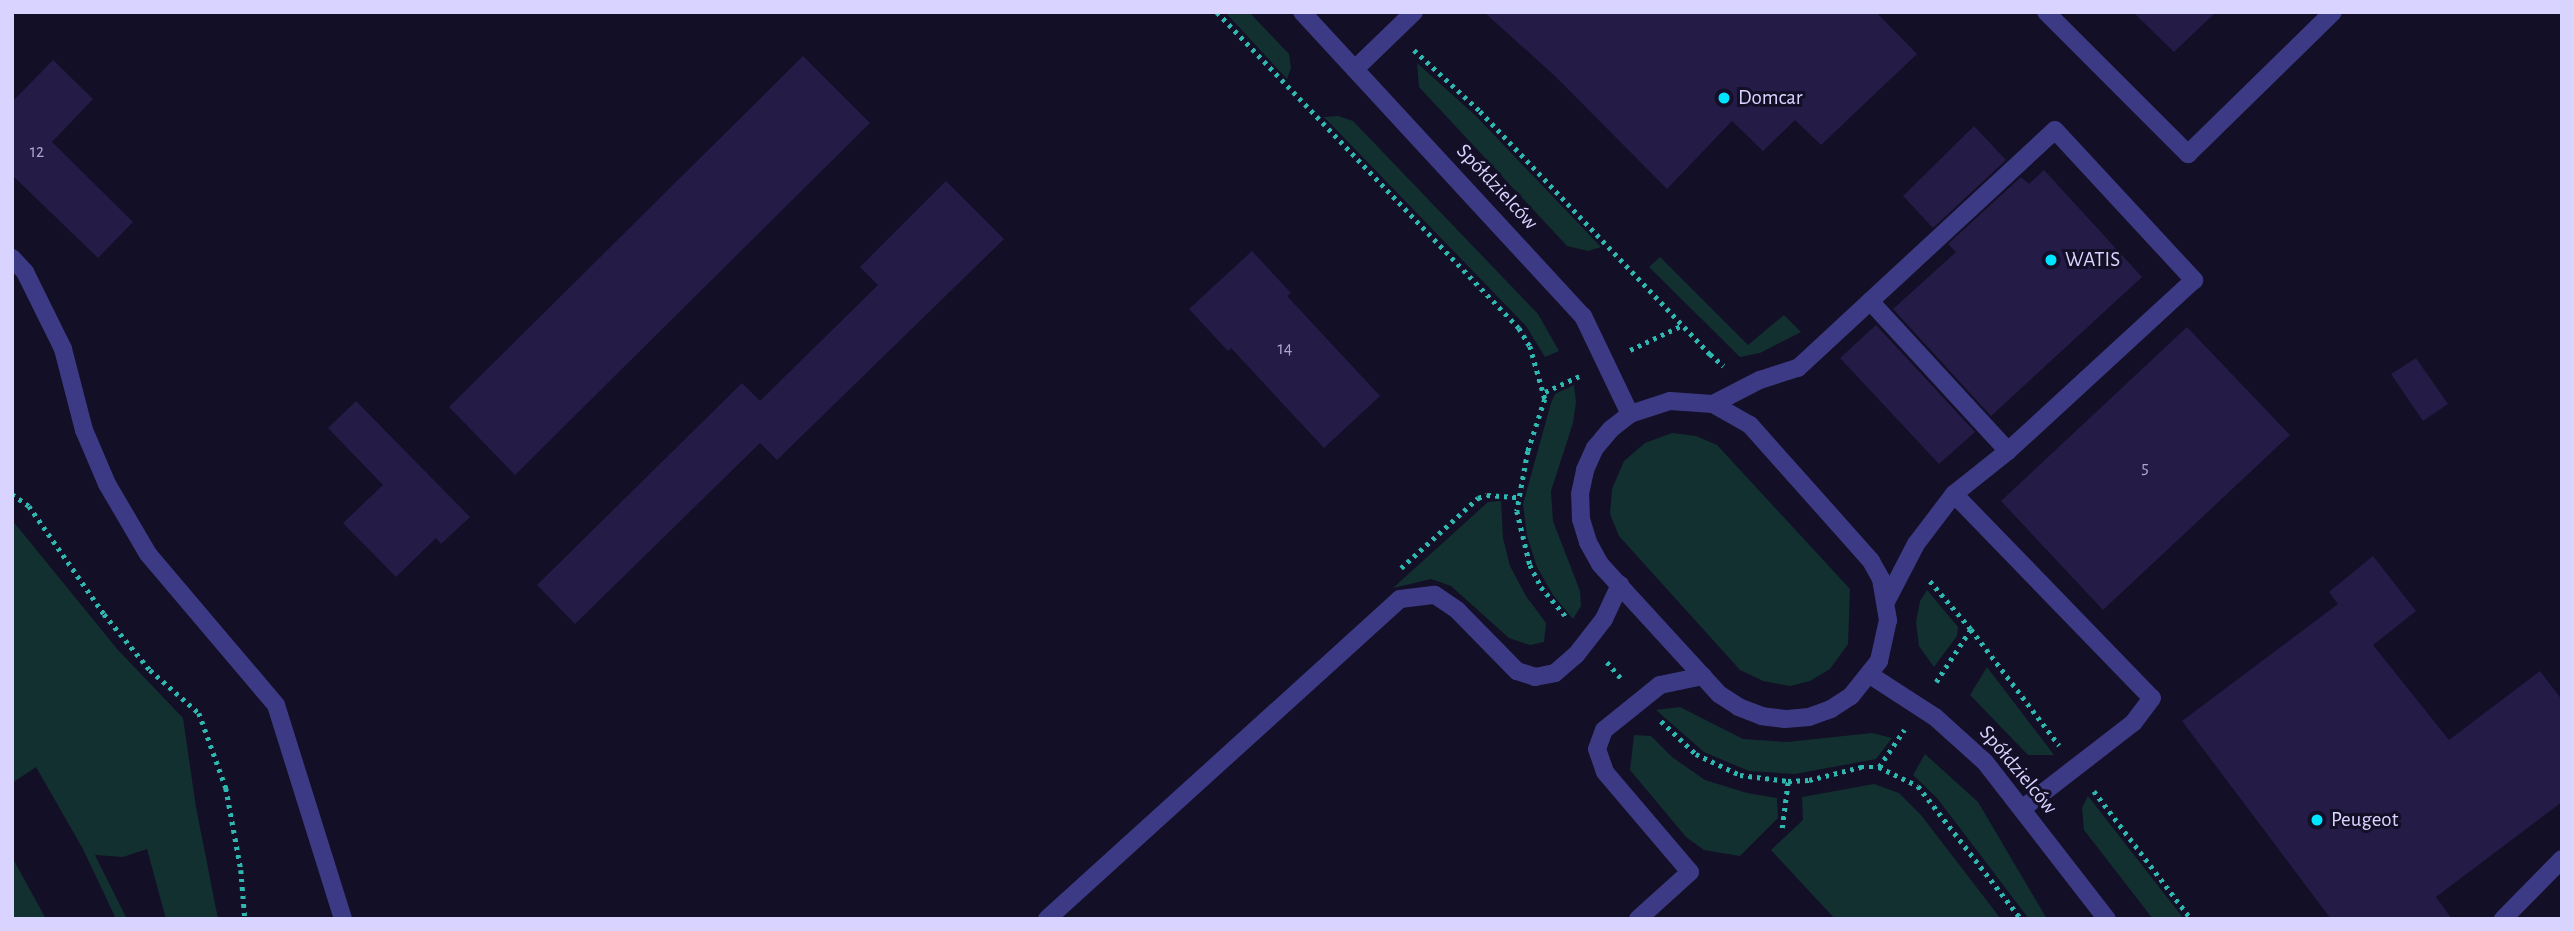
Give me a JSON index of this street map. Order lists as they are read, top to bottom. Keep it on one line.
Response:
{"streets":{"street":["Spółdzielców"]},"places":["Domcar","WATIS","Peugeot"],"house_numbers":["12","14","5"]}
